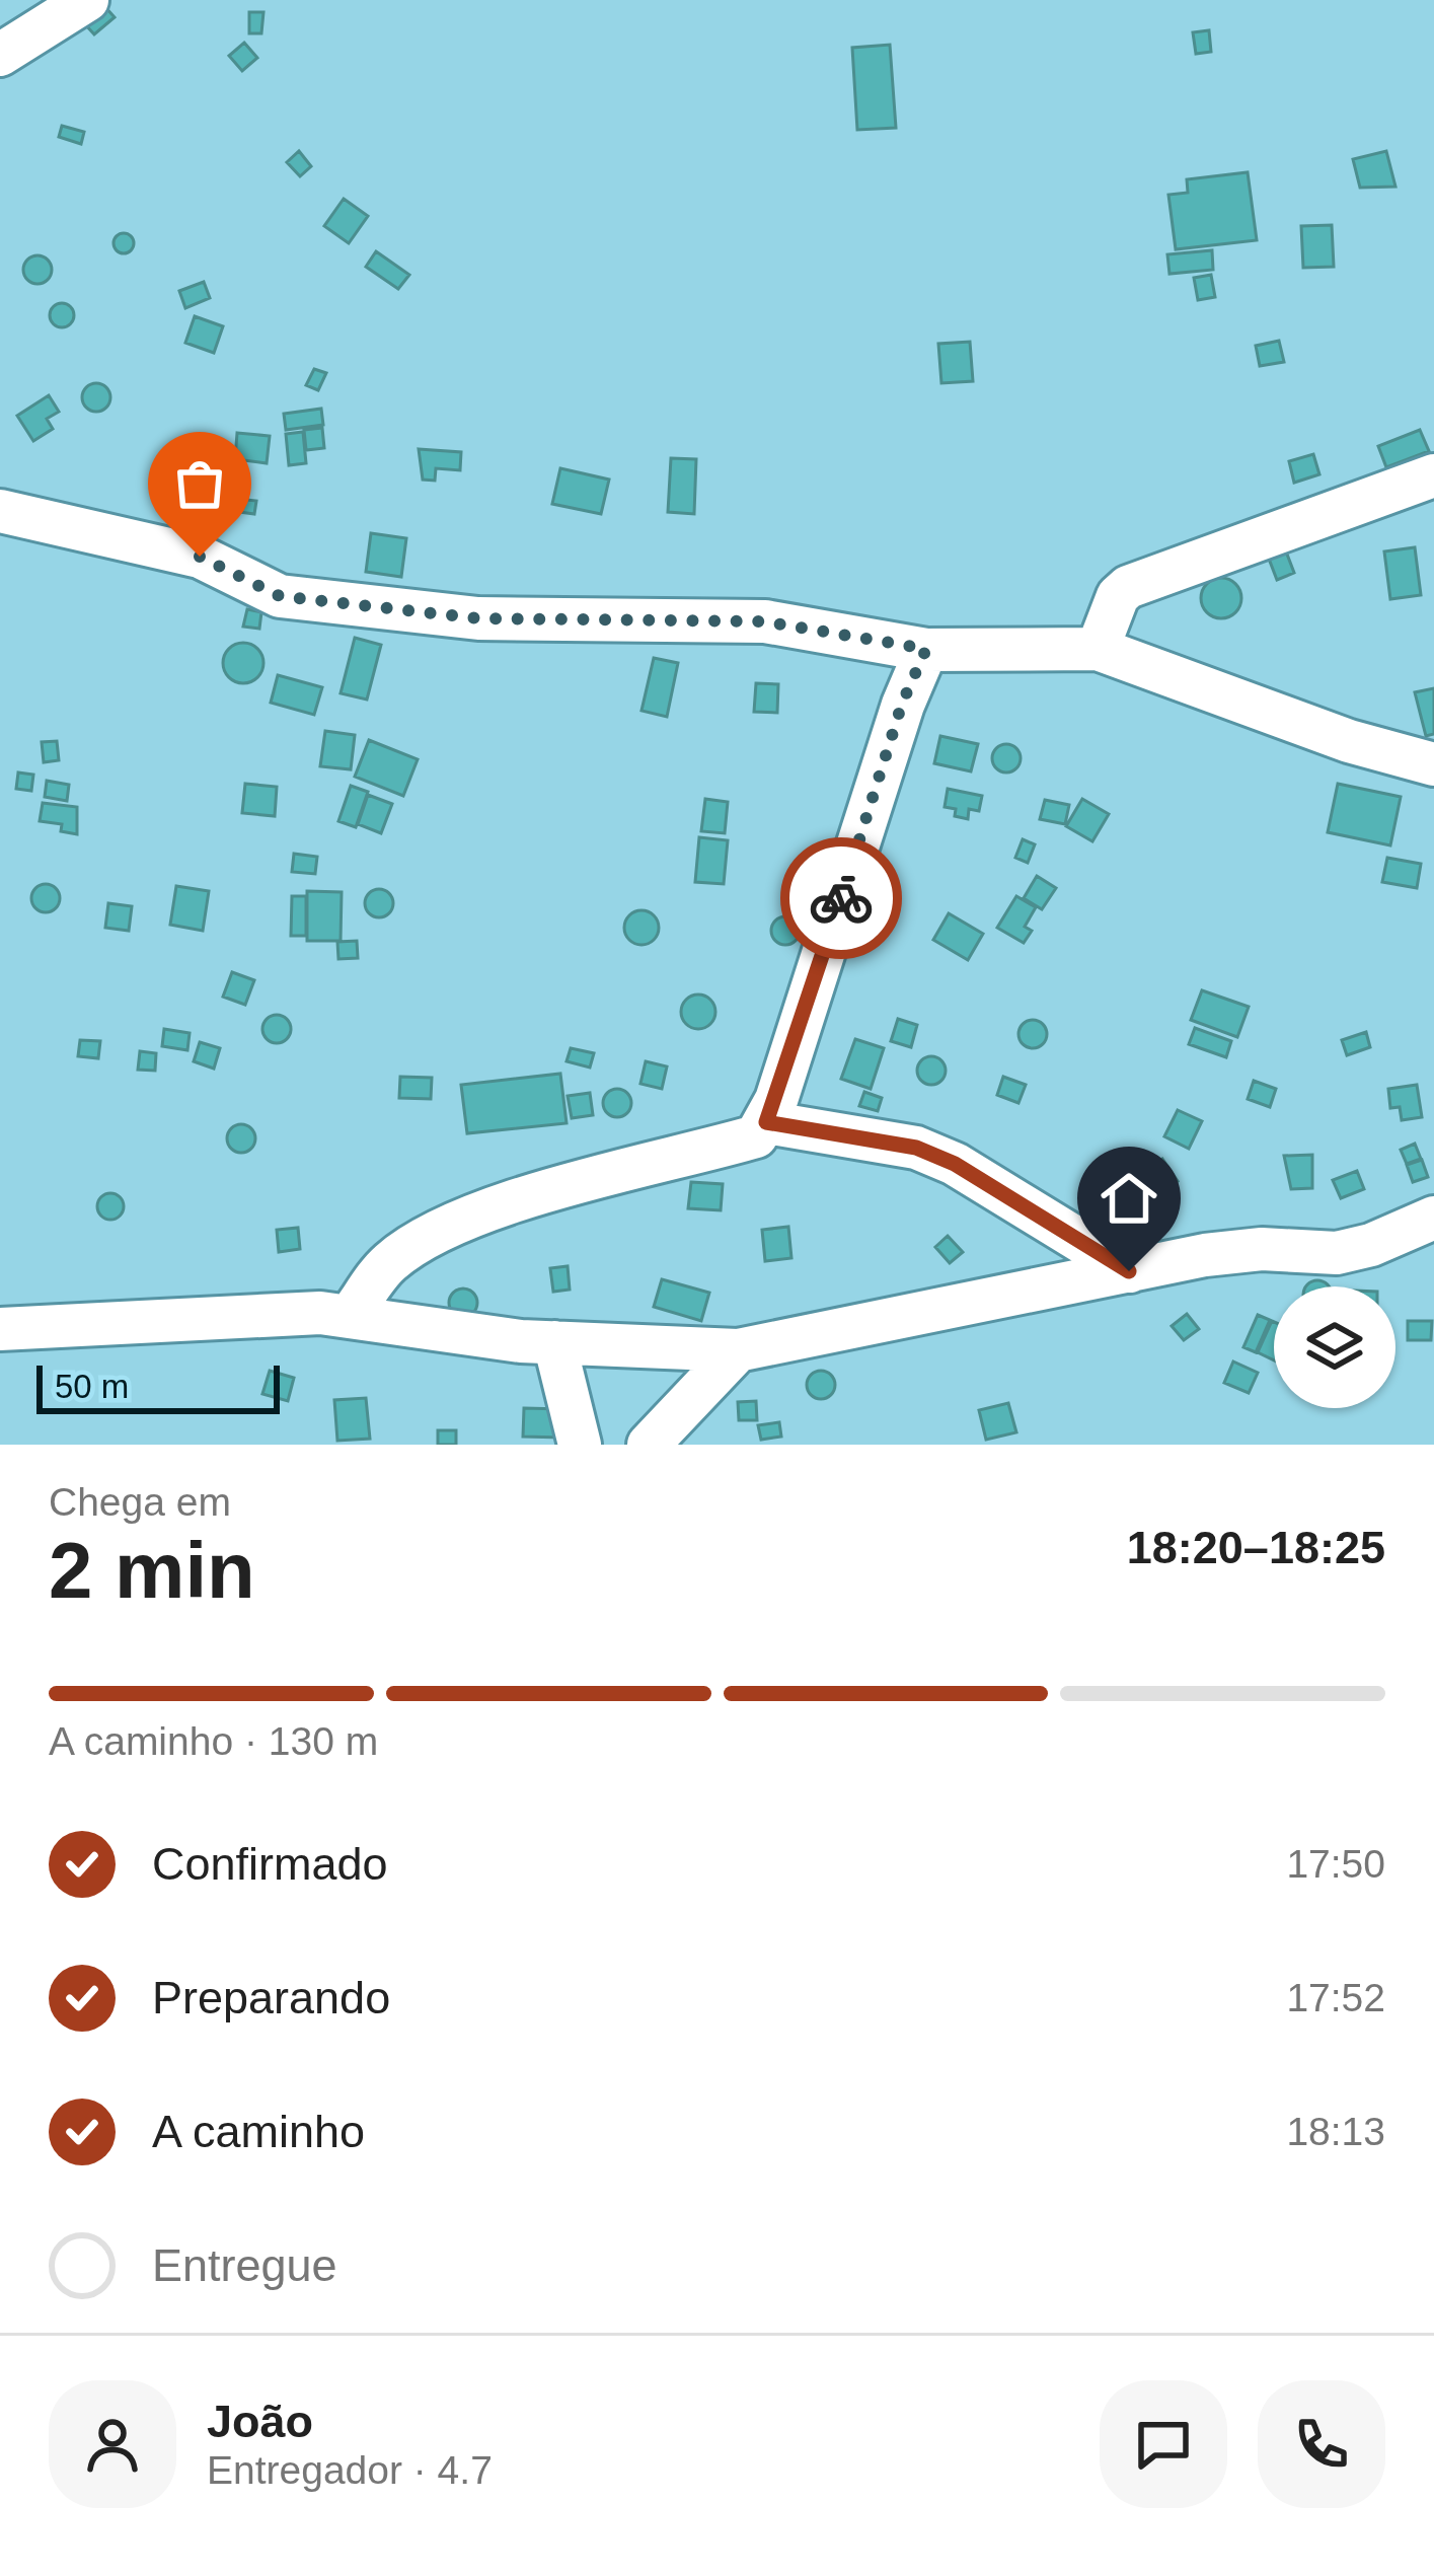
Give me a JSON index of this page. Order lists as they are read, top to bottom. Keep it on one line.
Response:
{"scale_bar":"50 m","page":{"scale":"50 m","heading":["2 min","Chega em","18:20–18:25"],"panel":["João","Entregador · 4.7"],"bar":"A caminho · 130 m","list":[["Confirmado","17:50"],["Preparando","17:52"],["A caminho","18:13"],"Entregue"]}}
